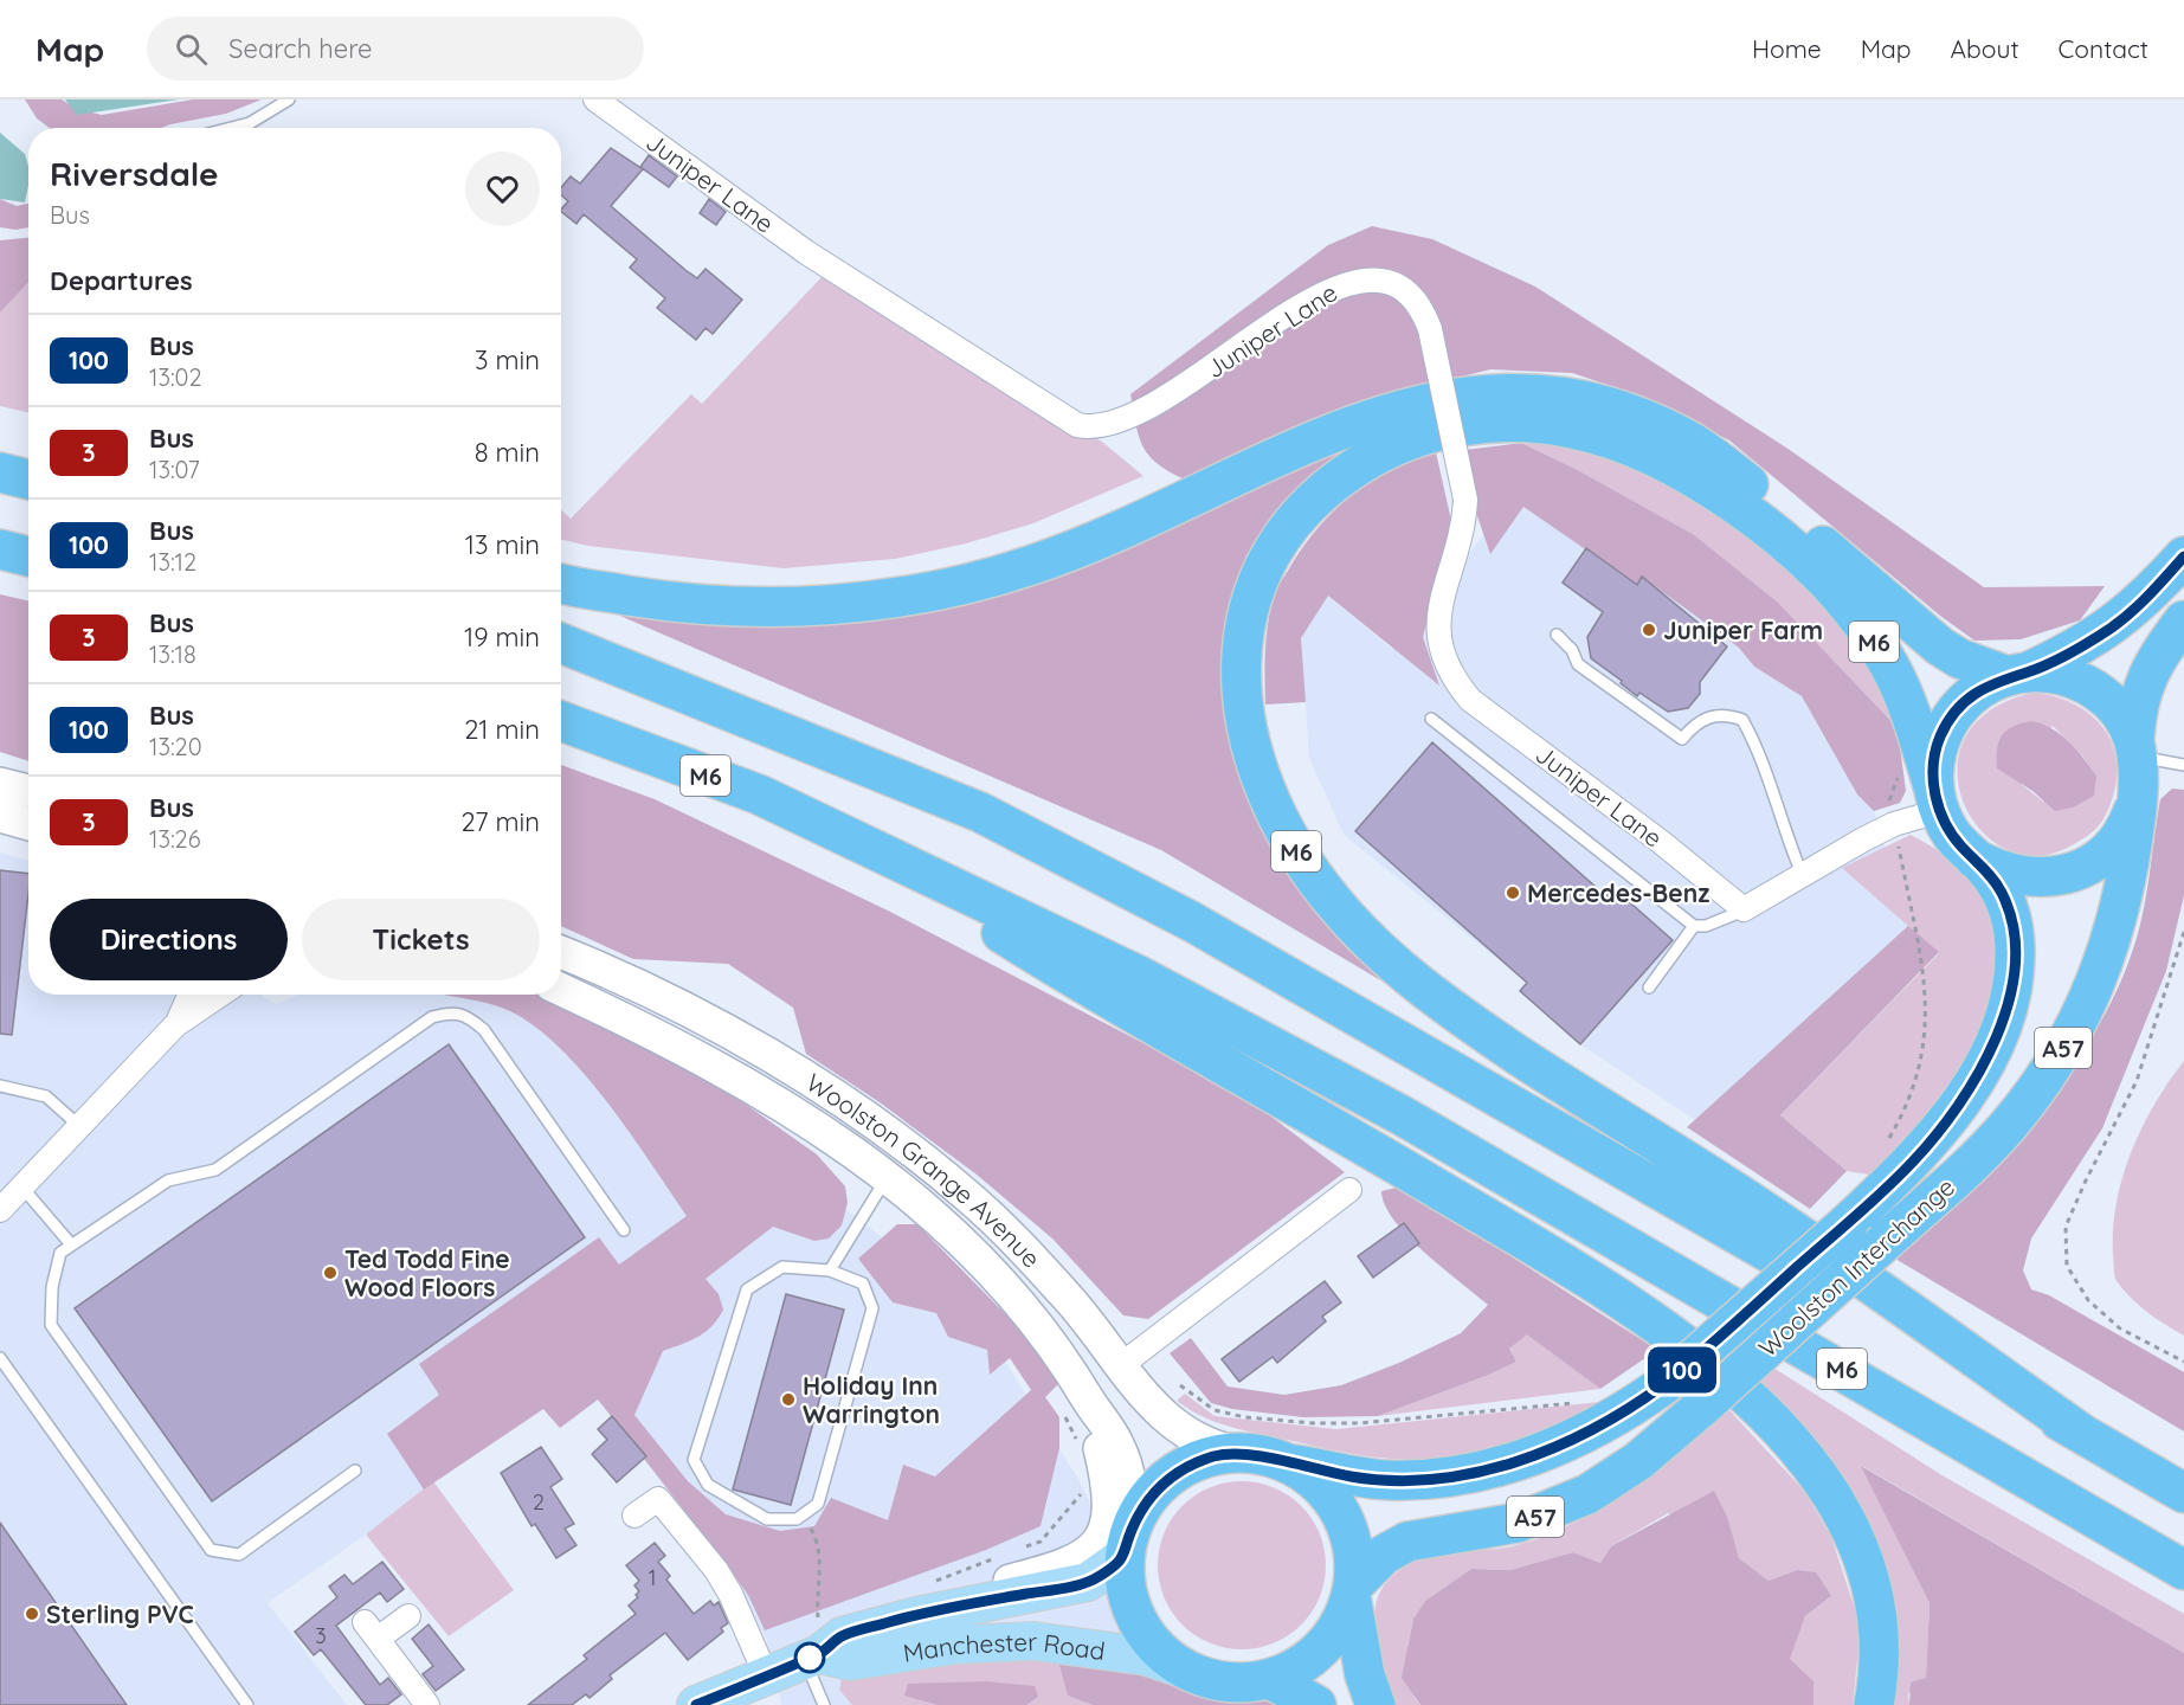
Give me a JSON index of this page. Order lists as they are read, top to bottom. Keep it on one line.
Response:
{"streets":{"highway":["M6","A57","Woolston Interchange"],"main road":["Woolston Grange Avenue","Manchester Road"],"street":["Juniper Lane"]},"crossings":[["M6","A57"],["M6","Woolston Interchange"],["A57","Woolston Interchange"],["Woolston Grange Avenue","Woolston Interchange"],["Woolston Grange Avenue","Manchester Road"],["Woolston Interchange","Manchester Road"]],"places":["Juniper Farm","Mercedes-Benz","Ted Todd Fine Wood Floors","Holiday Inn Warrington","Sterling PVC"],"lines":["bus line 100"],"house_numbers":["2","1","3"],"page":{"header":"Map","search":"Search here","nav":["Home","Map","About","Contact"],"on_map":"100","heading":[["Riversdale","Bus"],"Departures"],"list":[{"mark":"100","name":"Bus","note":"13:02","value":"3 min"},{"mark":"3","name":"Bus","note":"13:07","value":"8 min"},{"mark":"100","name":"Bus","note":"13:12","value":"13 min"},{"mark":"3","name":"Bus","note":"13:18","value":"19 min"},{"mark":"100","name":"Bus","note":"13:20","value":"21 min"},{"mark":"3","name":"Bus","note":"13:26","value":"27 min"}],"buttons":["Directions","Tickets"]}}
